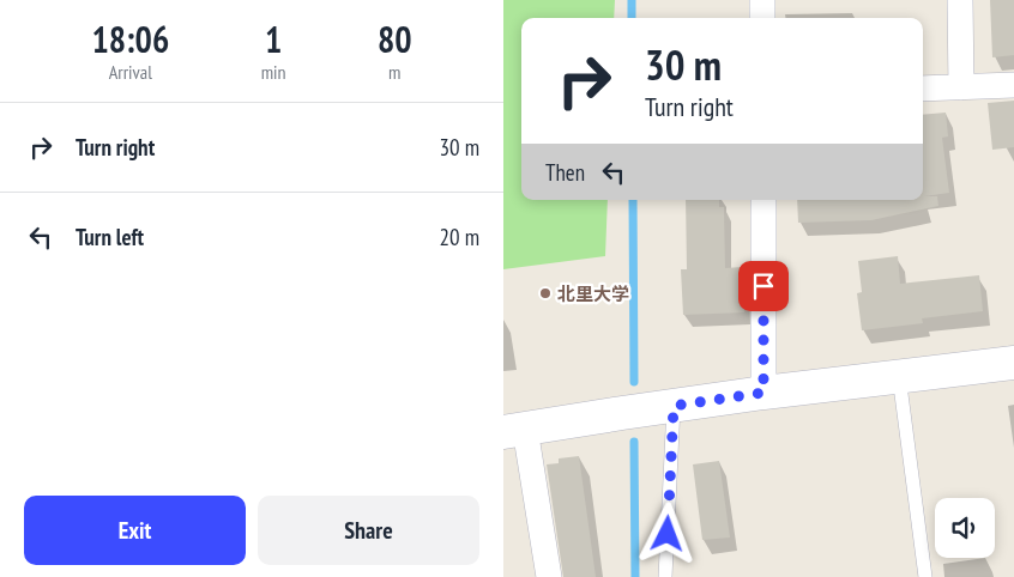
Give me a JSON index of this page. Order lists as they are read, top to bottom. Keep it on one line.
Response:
{"places":["北里大学"],"page":{"eta":["18:06","Arrival","1","min","80","m"],"turn":["30 m","Turn right"],"list":[{"name":"Turn right","value":"30 m"},{"name":"Turn left","value":"20 m"}],"then":"Then","buttons":["Exit","Share"]}}
